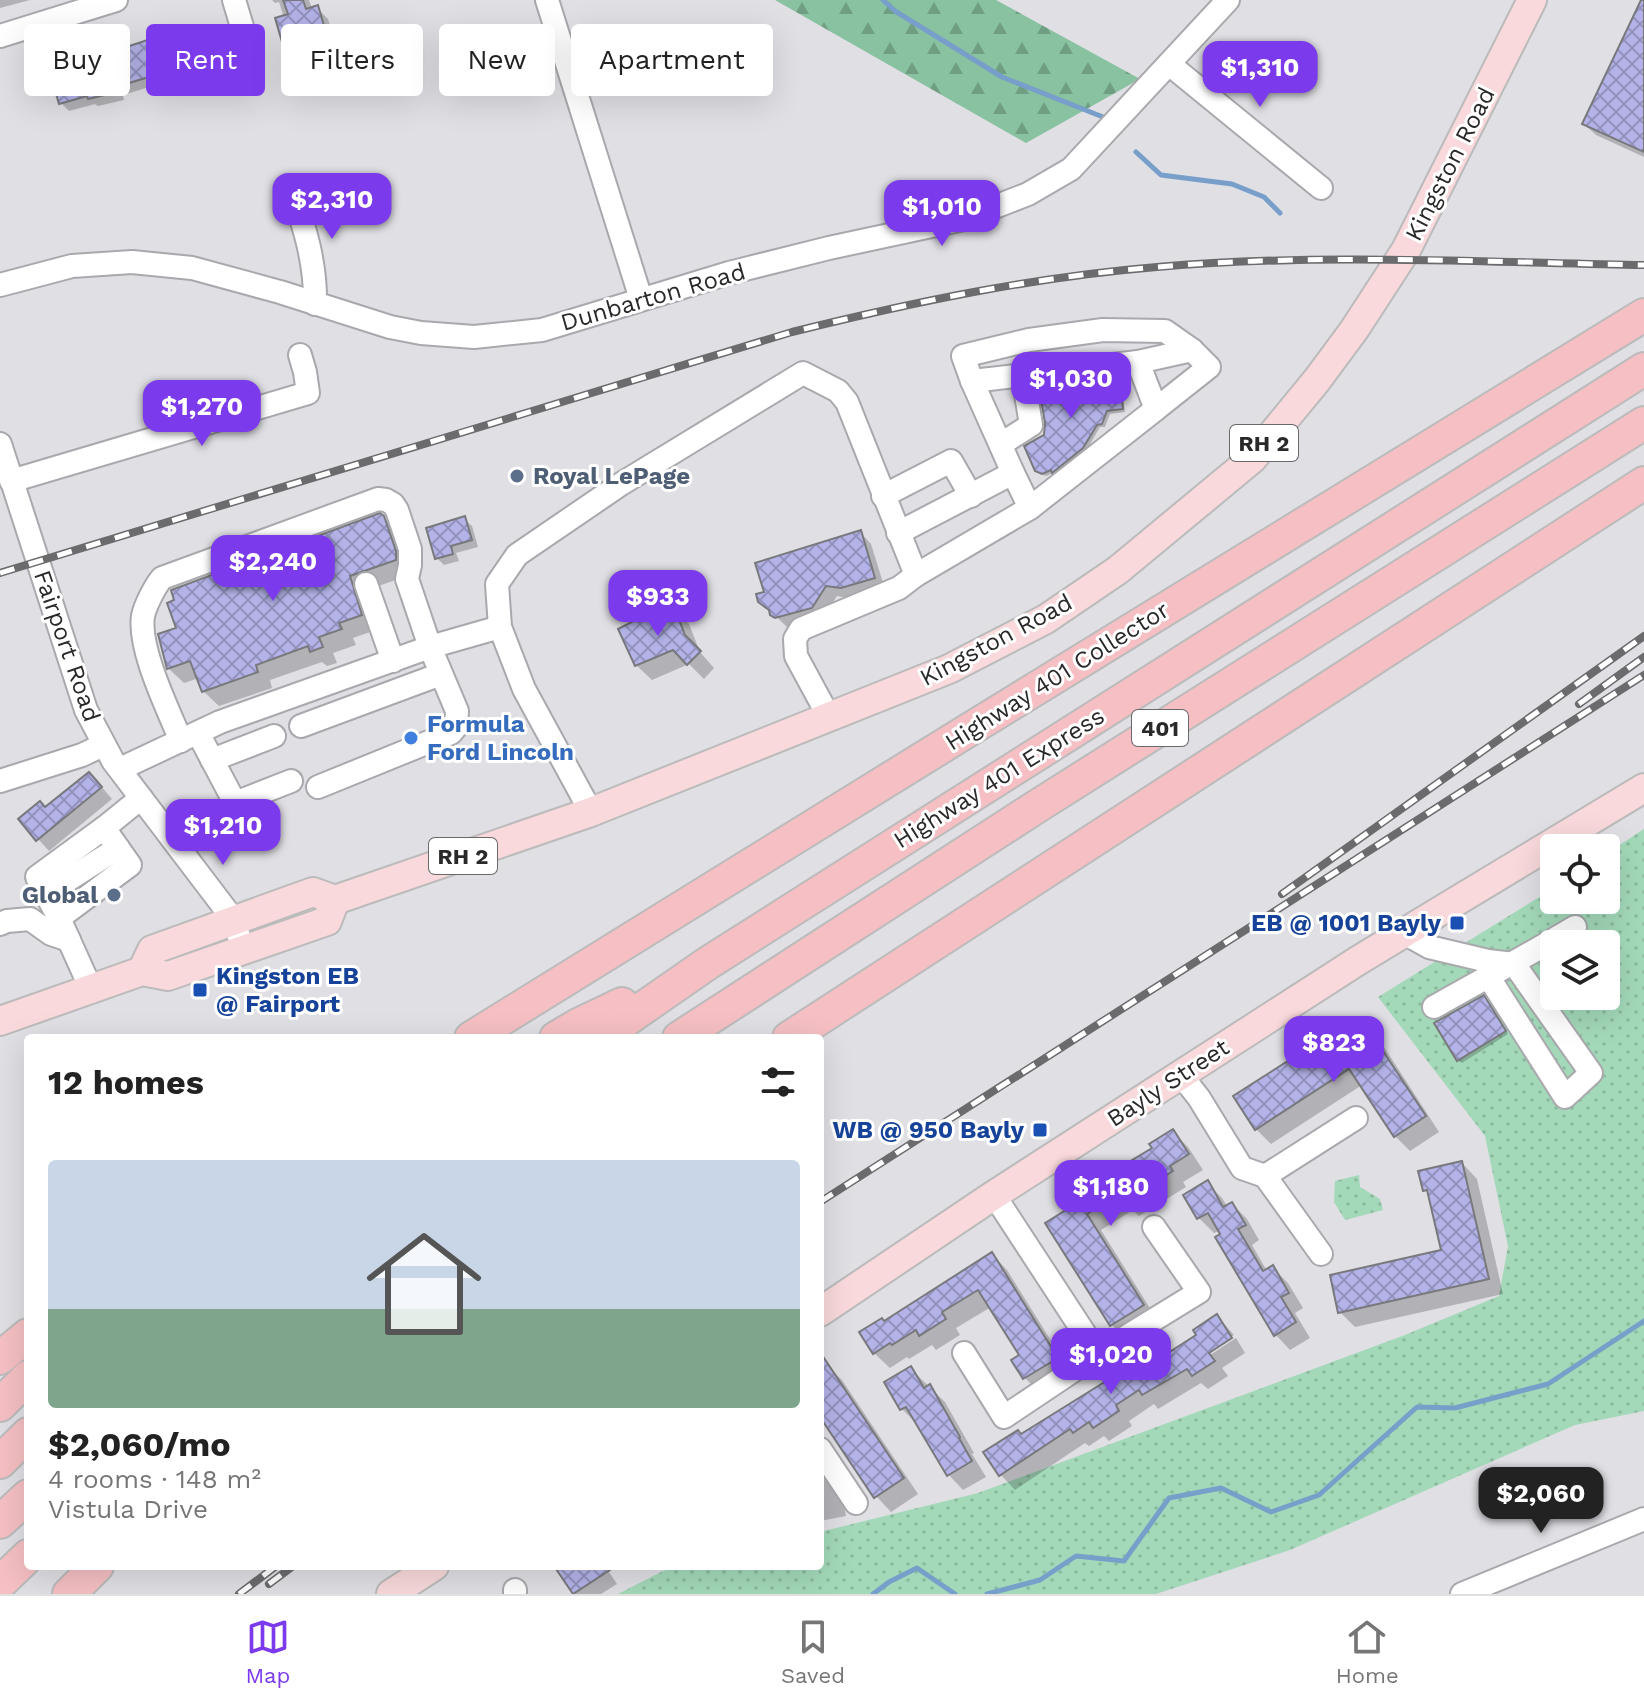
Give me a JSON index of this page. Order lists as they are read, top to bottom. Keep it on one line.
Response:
{"streets":{"highway":["Highway 401 Collector","401","Highway 401 Express"],"main road":["Kingston Road","RH 2","Bayly Street"],"street":["Dunbarton Road","Fairport Road"]},"crossings":[["Kingston Road","Fairport Road"]],"places":{"other":["Royal LePage","Formula Ford Lincoln","Global"],"transit":["EB @ 1001 Bayly","Kingston EB @ Fairport","WB @ 950 Bayly"]},"page":{"chip":["Buy","Rent","Filters","New","Apartment"],"price":["$1,310","$2,310","$1,010","$1,030","$1,270","$2,240","$933","$1,210","$823","$1,180","$1,020","$2,060"],"heading":"12 homes","list":[{"name":"$2,060/mo","note":"4 rooms · 148 m² · Vistula Drive"}],"tabs":["Map","Saved","Home"]}}
